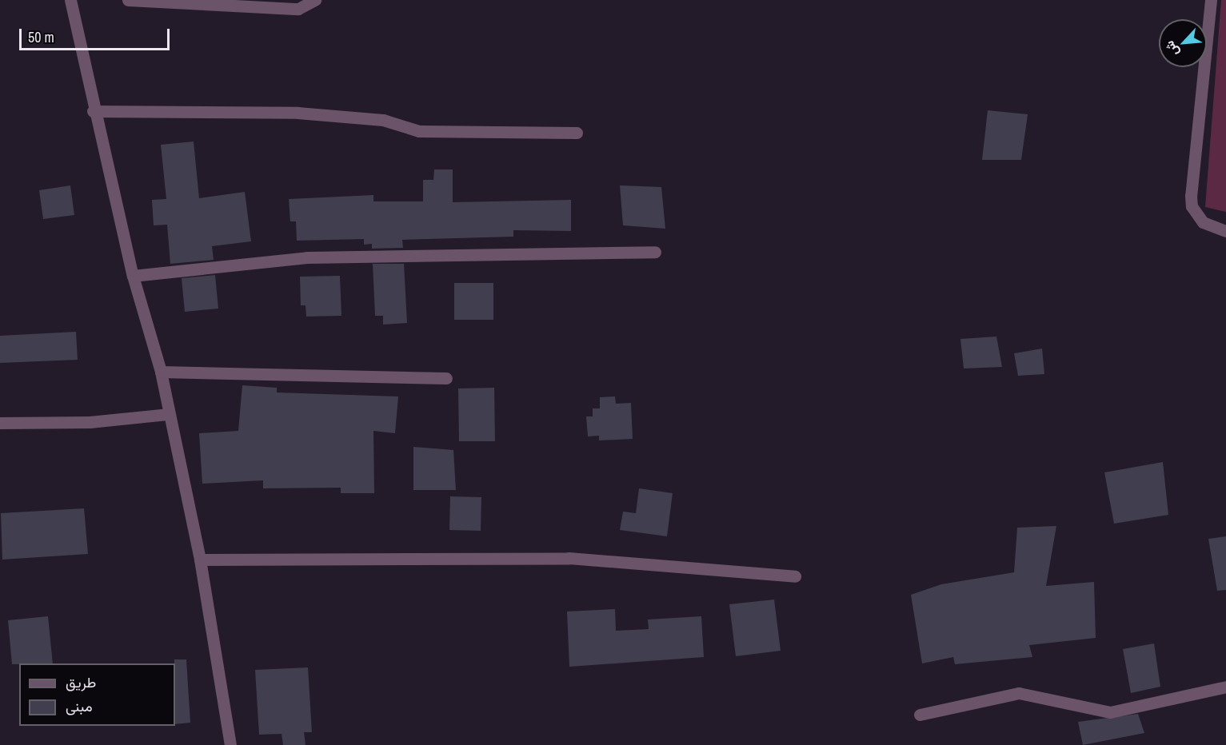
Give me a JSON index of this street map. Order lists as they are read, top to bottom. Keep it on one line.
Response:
{"legend":["طريق","مبنى"],"scale_bar":"50 m","north":"bottom left"}
